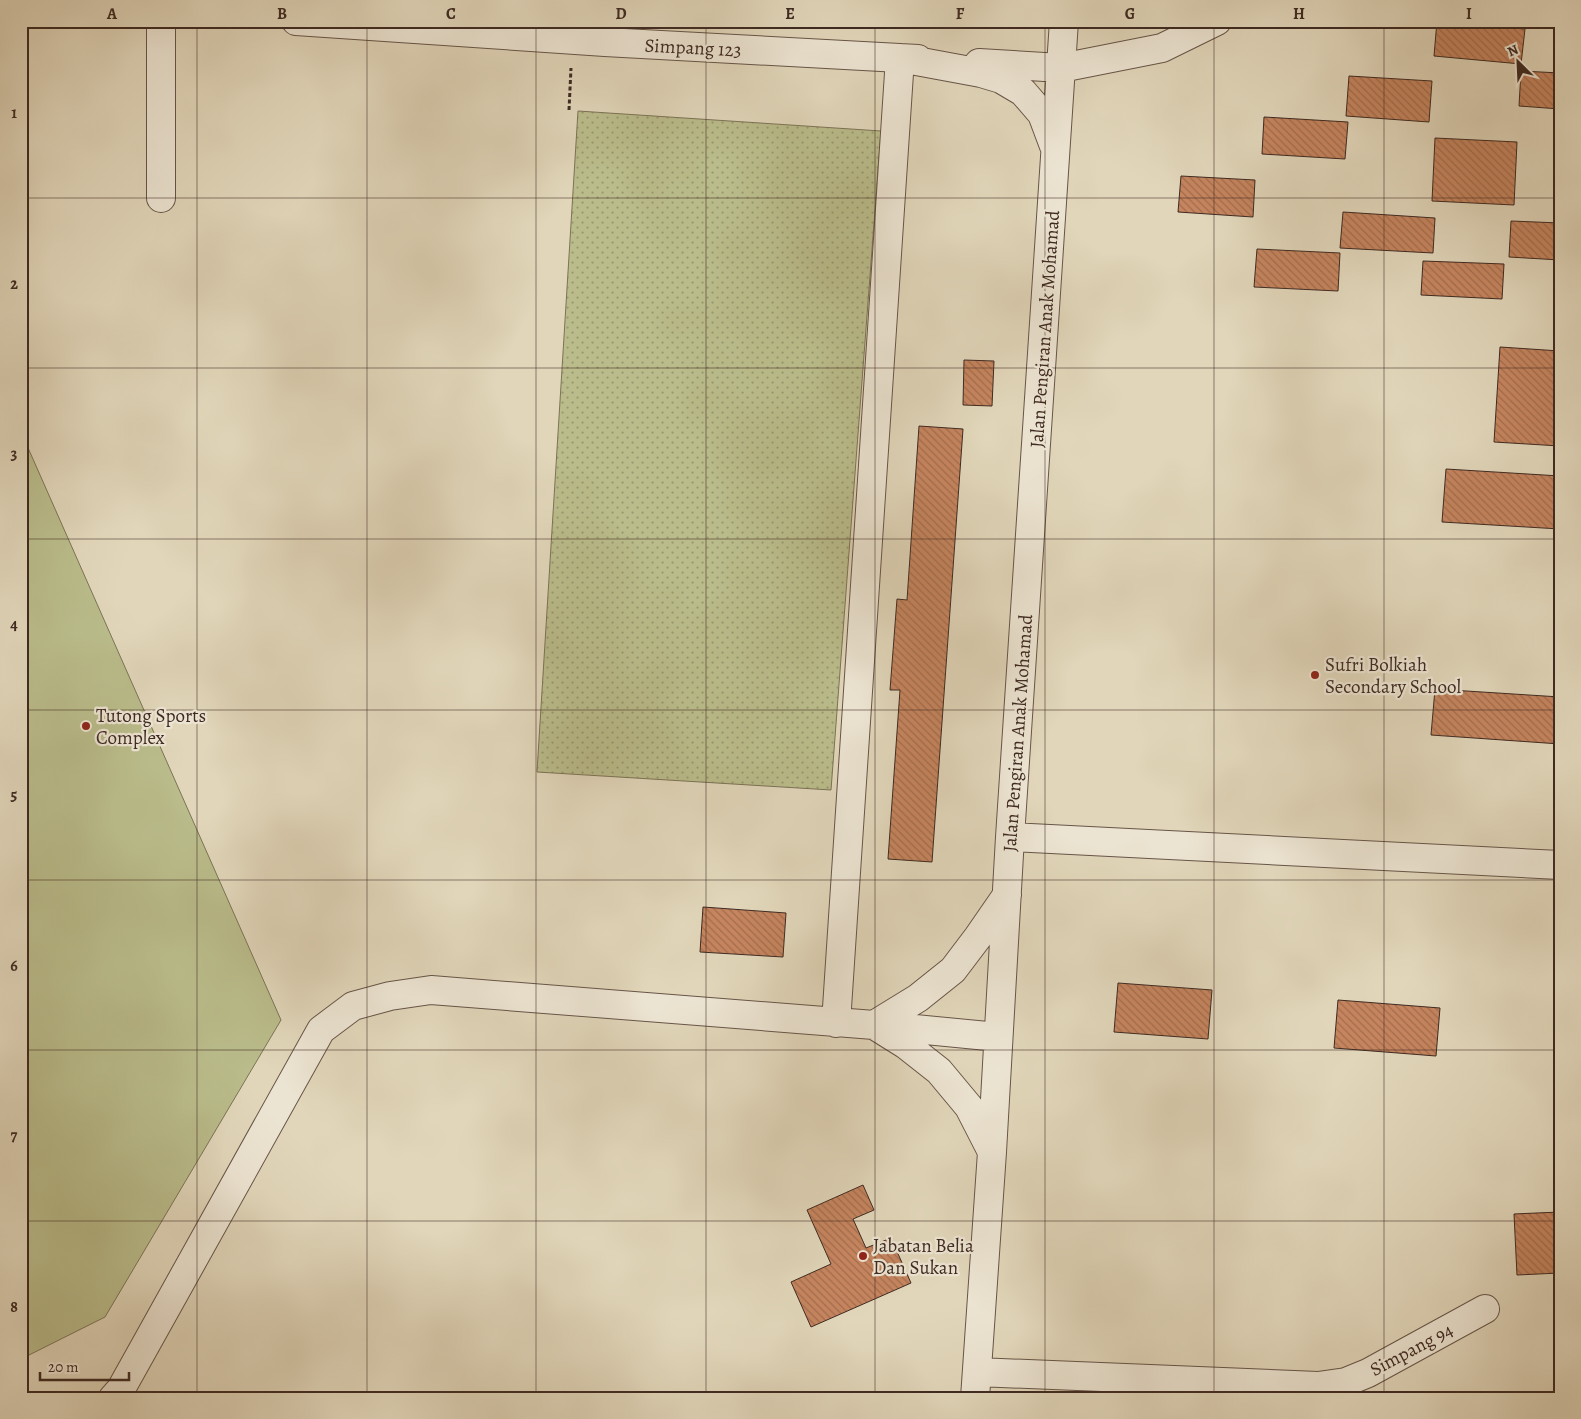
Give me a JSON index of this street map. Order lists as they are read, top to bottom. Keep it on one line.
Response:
{"streets":{"street":["Simpang 123","Jalan Pengiran Anak Mohamad","Simpang 94"]},"crossings":[["Simpang 123","Jalan Pengiran Anak Mohamad"],["Jalan Pengiran Anak Mohamad","Simpang 94"]],"places":["Sufri Bolkiah Secondary School","Tutong Sports Complex","Jabatan Belia Dan Sukan"],"scale_bar":"20 m","north":"top left","grid":{"columns":["A","B","C","D","E","F","G","H","I"],"rows":["1","2","3","4","5","6","7","8"]}}
